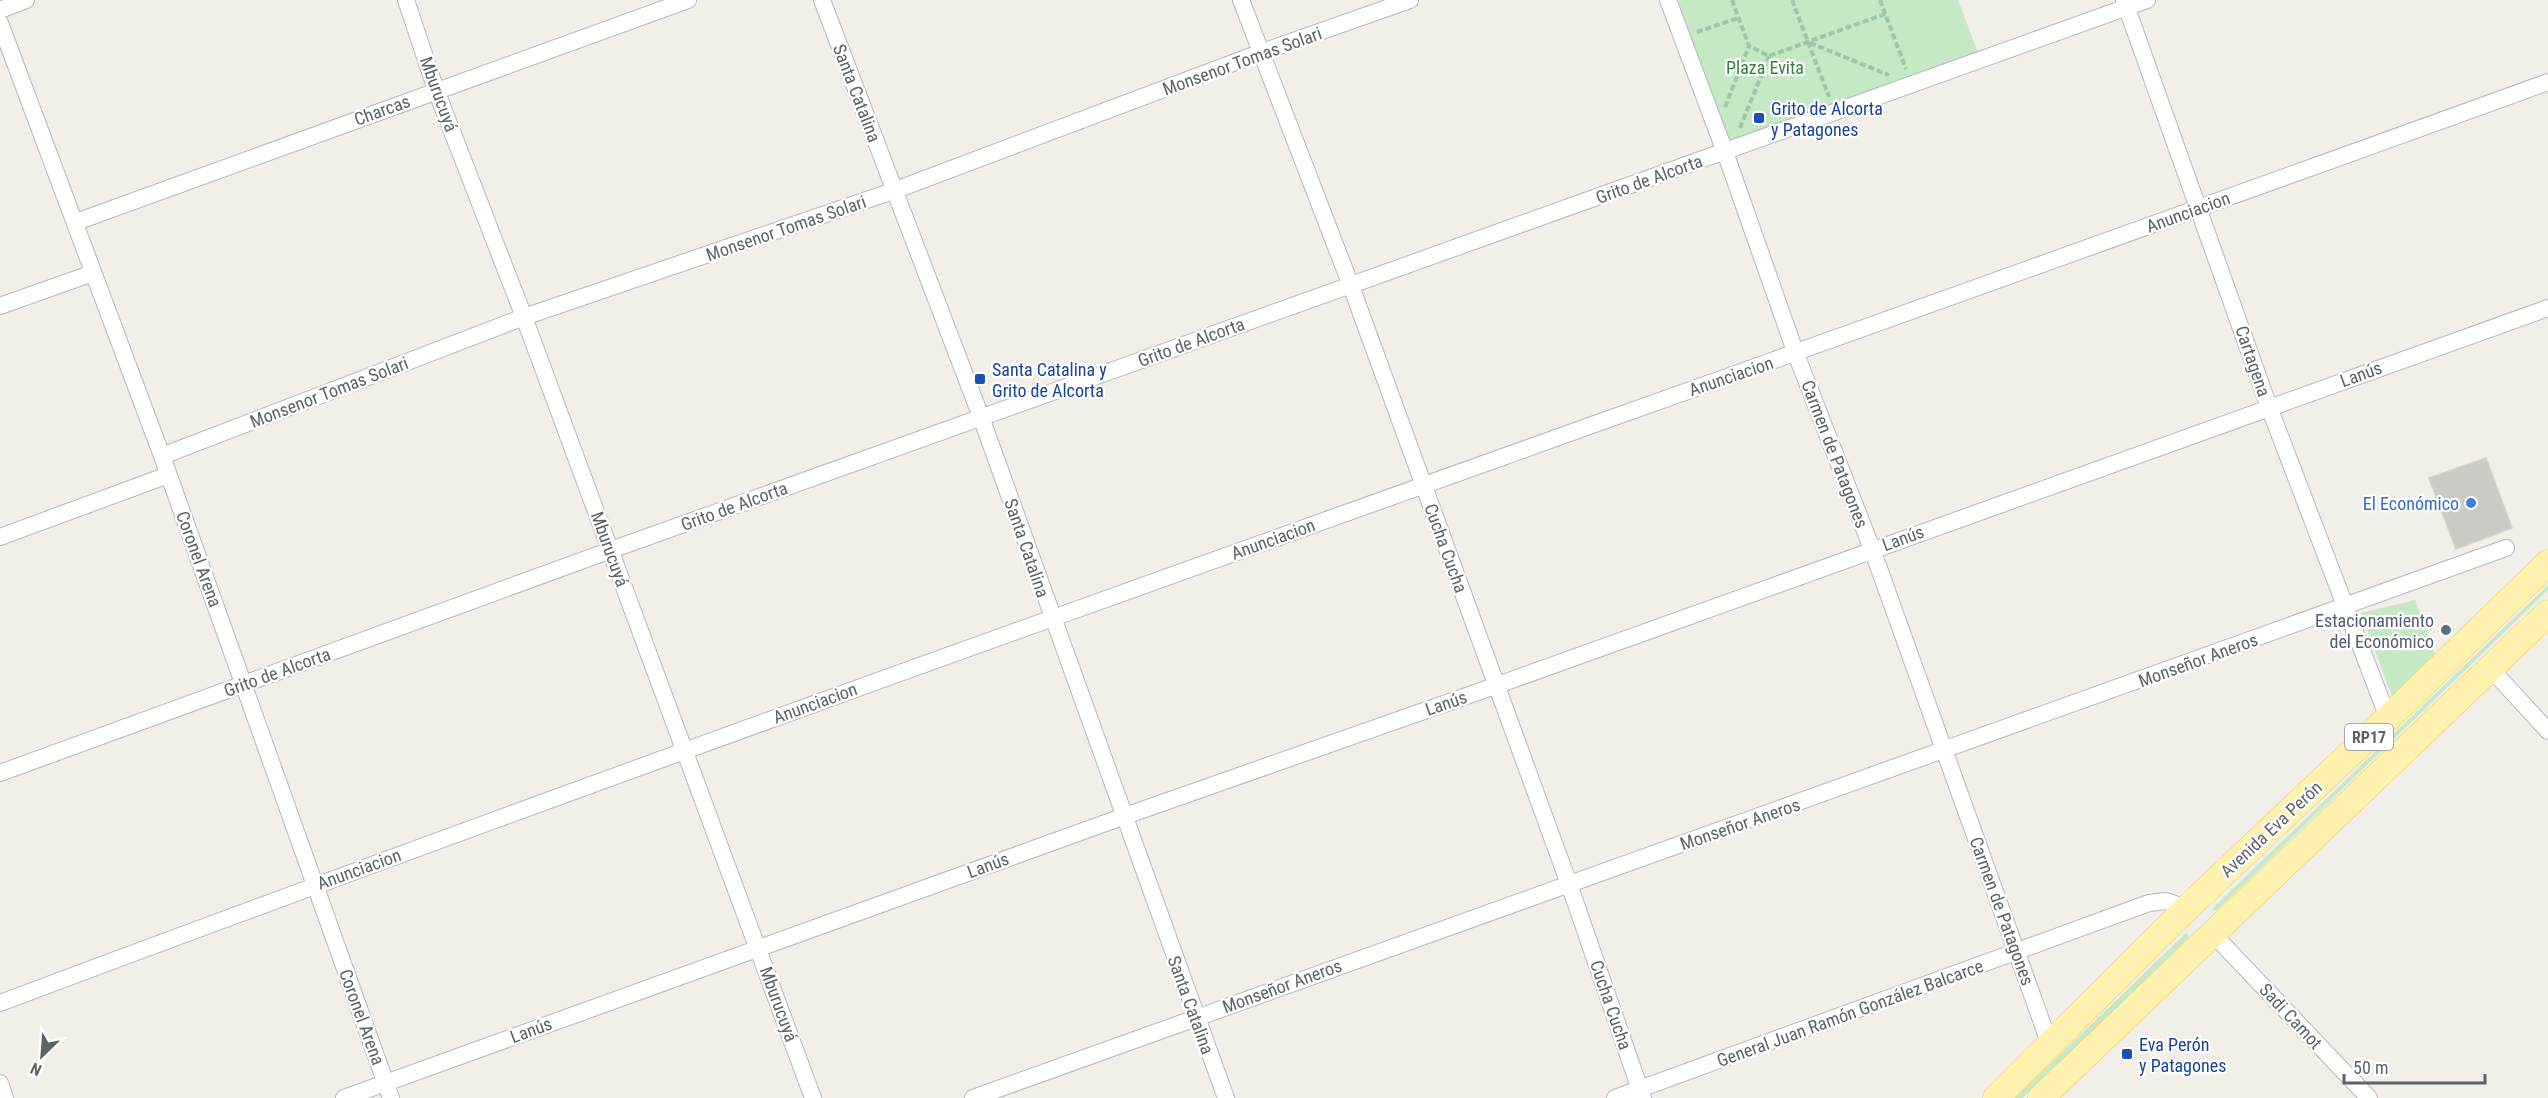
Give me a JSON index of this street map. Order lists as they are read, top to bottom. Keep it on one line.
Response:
{"streets":{"main road":["RP17","Avenida Eva Perón"],"street":["Monsenor Tomas Solari","Santa Catalina","Mburucuyá","Charcas","Grito de Alcorta","Anunciacion","Cartagena","Lanús","Carmen de Patagones","Cucha Cucha","Coronel Arena","Monseñor Aneros","General Juan Ramón González Balcarce","Sadi Camot"]},"crossings":[["Monsenor Tomas Solari","Santa Catalina"],["Monsenor Tomas Solari","Mburucuyá"],["Monsenor Tomas Solari","Cucha Cucha"],["Monsenor Tomas Solari","Coronel Arena"],["Santa Catalina","Grito de Alcorta"],["Santa Catalina","Anunciacion"],["Santa Catalina","Lanús"],["Santa Catalina","Monseñor Aneros"],["Mburucuyá","Charcas"],["Mburucuyá","Grito de Alcorta"],["Mburucuyá","Anunciacion"],["Mburucuyá","Lanús"],["Charcas","Coronel Arena"],["Grito de Alcorta","Cartagena"],["Grito de Alcorta","Carmen de Patagones"],["Grito de Alcorta","Cucha Cucha"],["Grito de Alcorta","Coronel Arena"],["Anunciacion","Cartagena"],["Anunciacion","Carmen de Patagones"],["Anunciacion","Cucha Cucha"],["Anunciacion","Coronel Arena"],["Cartagena","Lanús"],["Cartagena","Monseñor Aneros"],["Cartagena","Avenida Eva Perón"],["Lanús","Carmen de Patagones"],["Lanús","Cucha Cucha"],["Lanús","Coronel Arena"],["Carmen de Patagones","Monseñor Aneros"],["Carmen de Patagones","Avenida Eva Perón"],["Carmen de Patagones","General Juan Ramón González Balcarce"],["Cucha Cucha","Monseñor Aneros"],["Cucha Cucha","General Juan Ramón González Balcarce"],["Avenida Eva Perón","General Juan Ramón González Balcarce"],["Avenida Eva Perón","Sadi Camot"]],"parks":["Plaza Evita"],"places":{"transit":["Grito de Alcorta y Patagones","Santa Catalina y Grito de Alcorta","Eva Perón y Patagones"],"other":["El Económico","Estacionamiento del Económico"]},"scale_bar":"50 m","north":"bottom left"}
